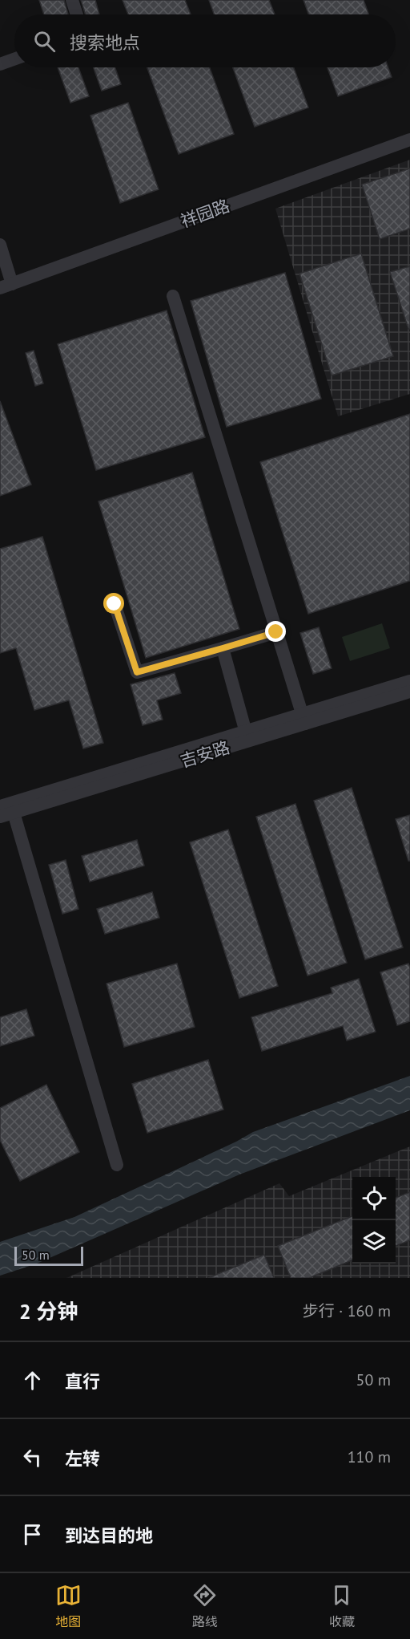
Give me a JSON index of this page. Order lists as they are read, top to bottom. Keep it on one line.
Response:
{"streets":{"street":["祥园路","吉安路"]},"scale_bar":"50 m","page":{"search":"搜索地点","scale":"50 m","heading":["2 分钟","步行 · 160 m"],"list":[["直行","50 m"],["左转","110 m"],"到达目的地"],"nav":["地图","路线","收藏"]}}
